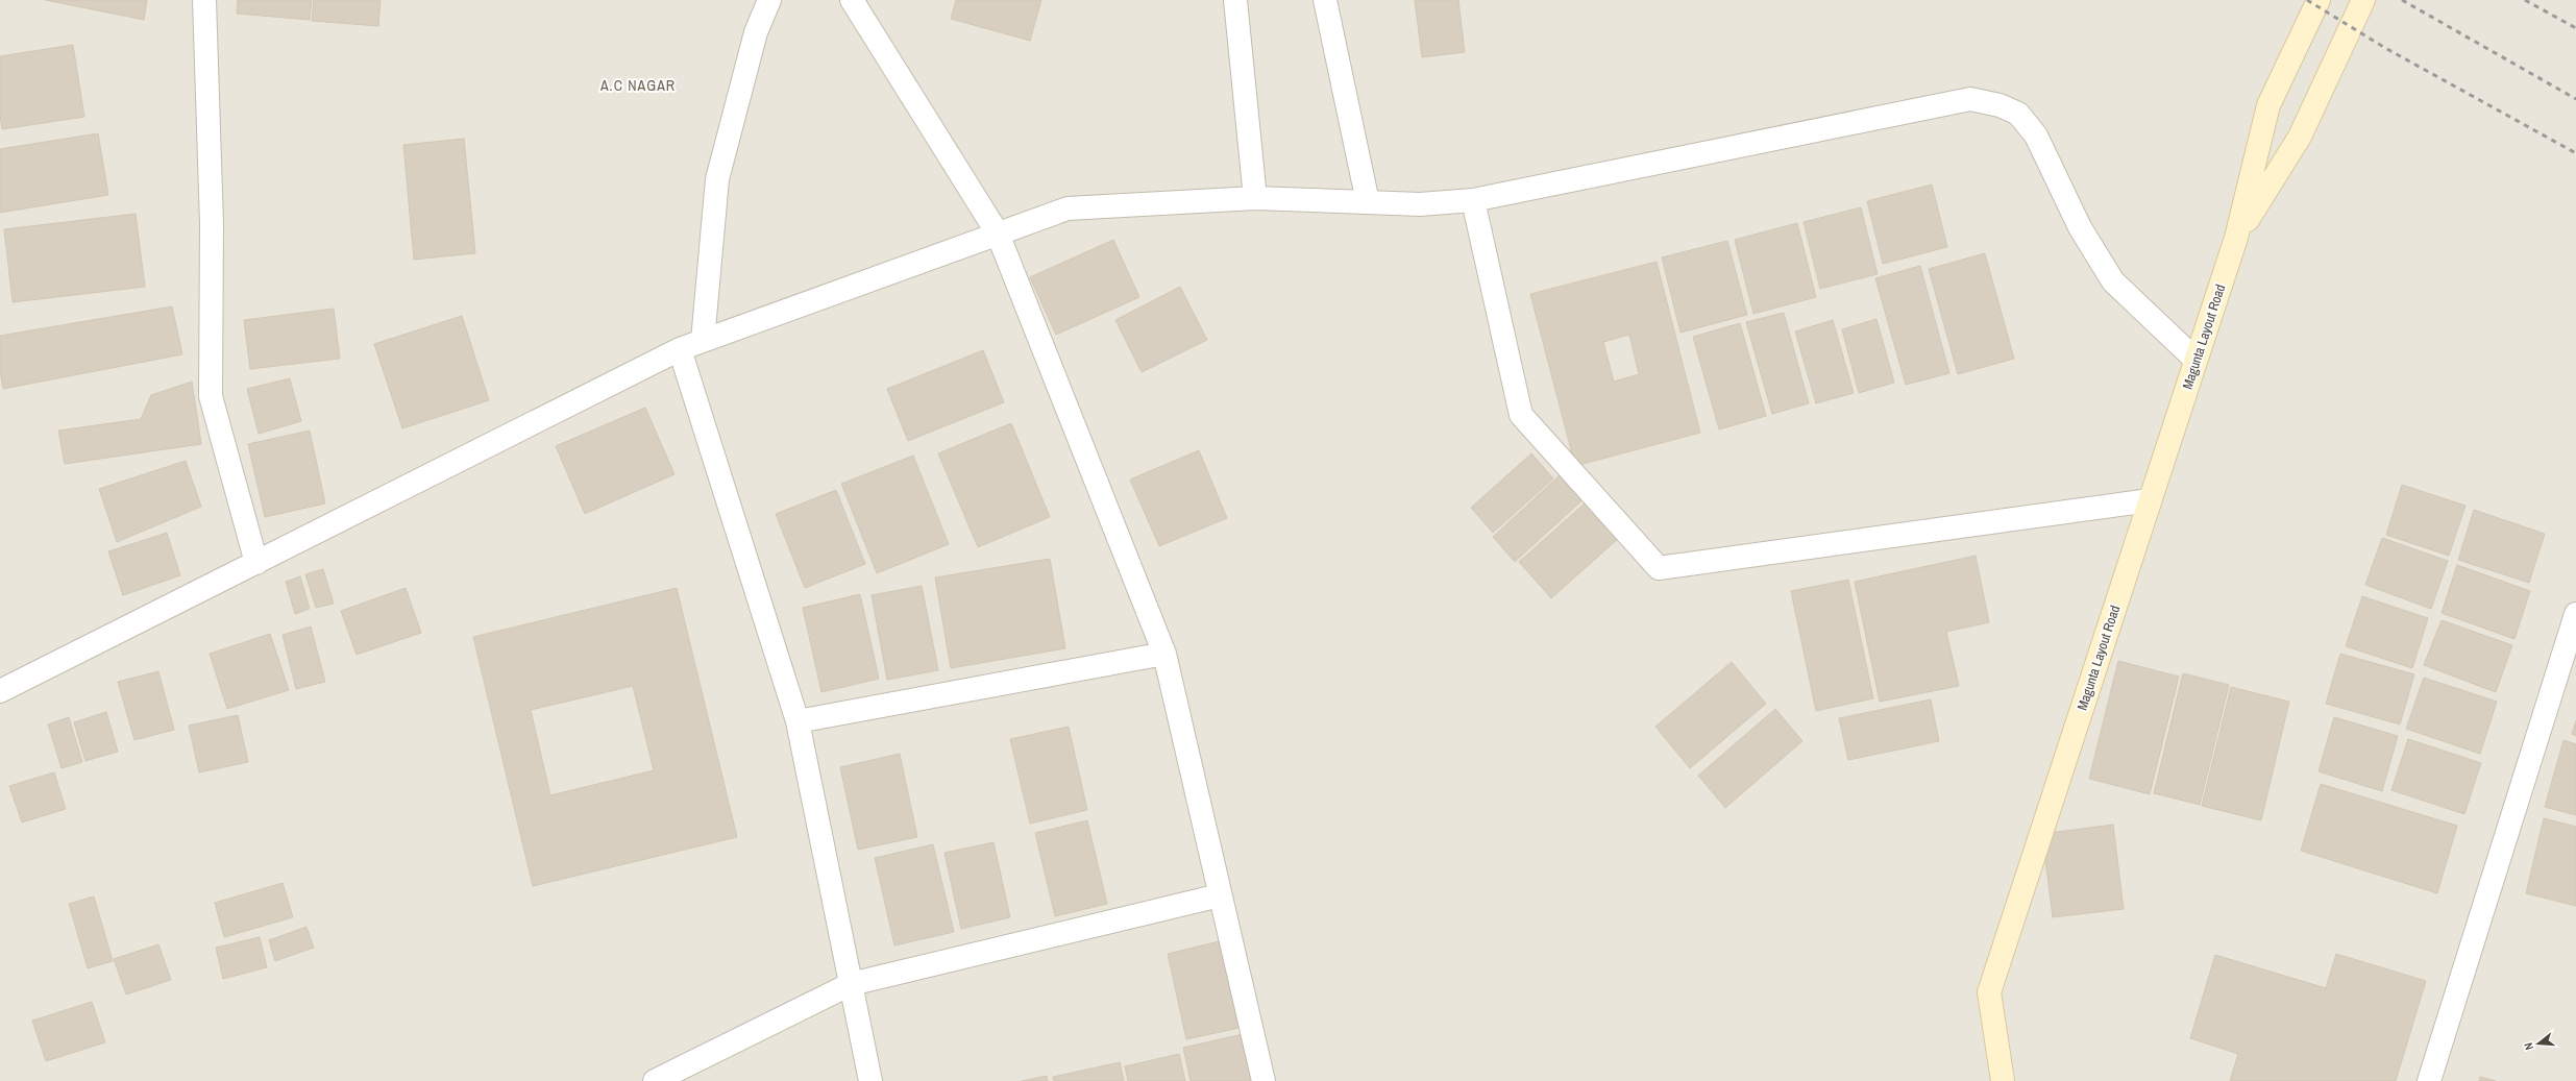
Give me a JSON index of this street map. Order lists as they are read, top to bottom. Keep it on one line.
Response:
{"streets":{"street":["Magunta Layout Road"]},"districts":["A.C NAGAR"],"north":"left"}
